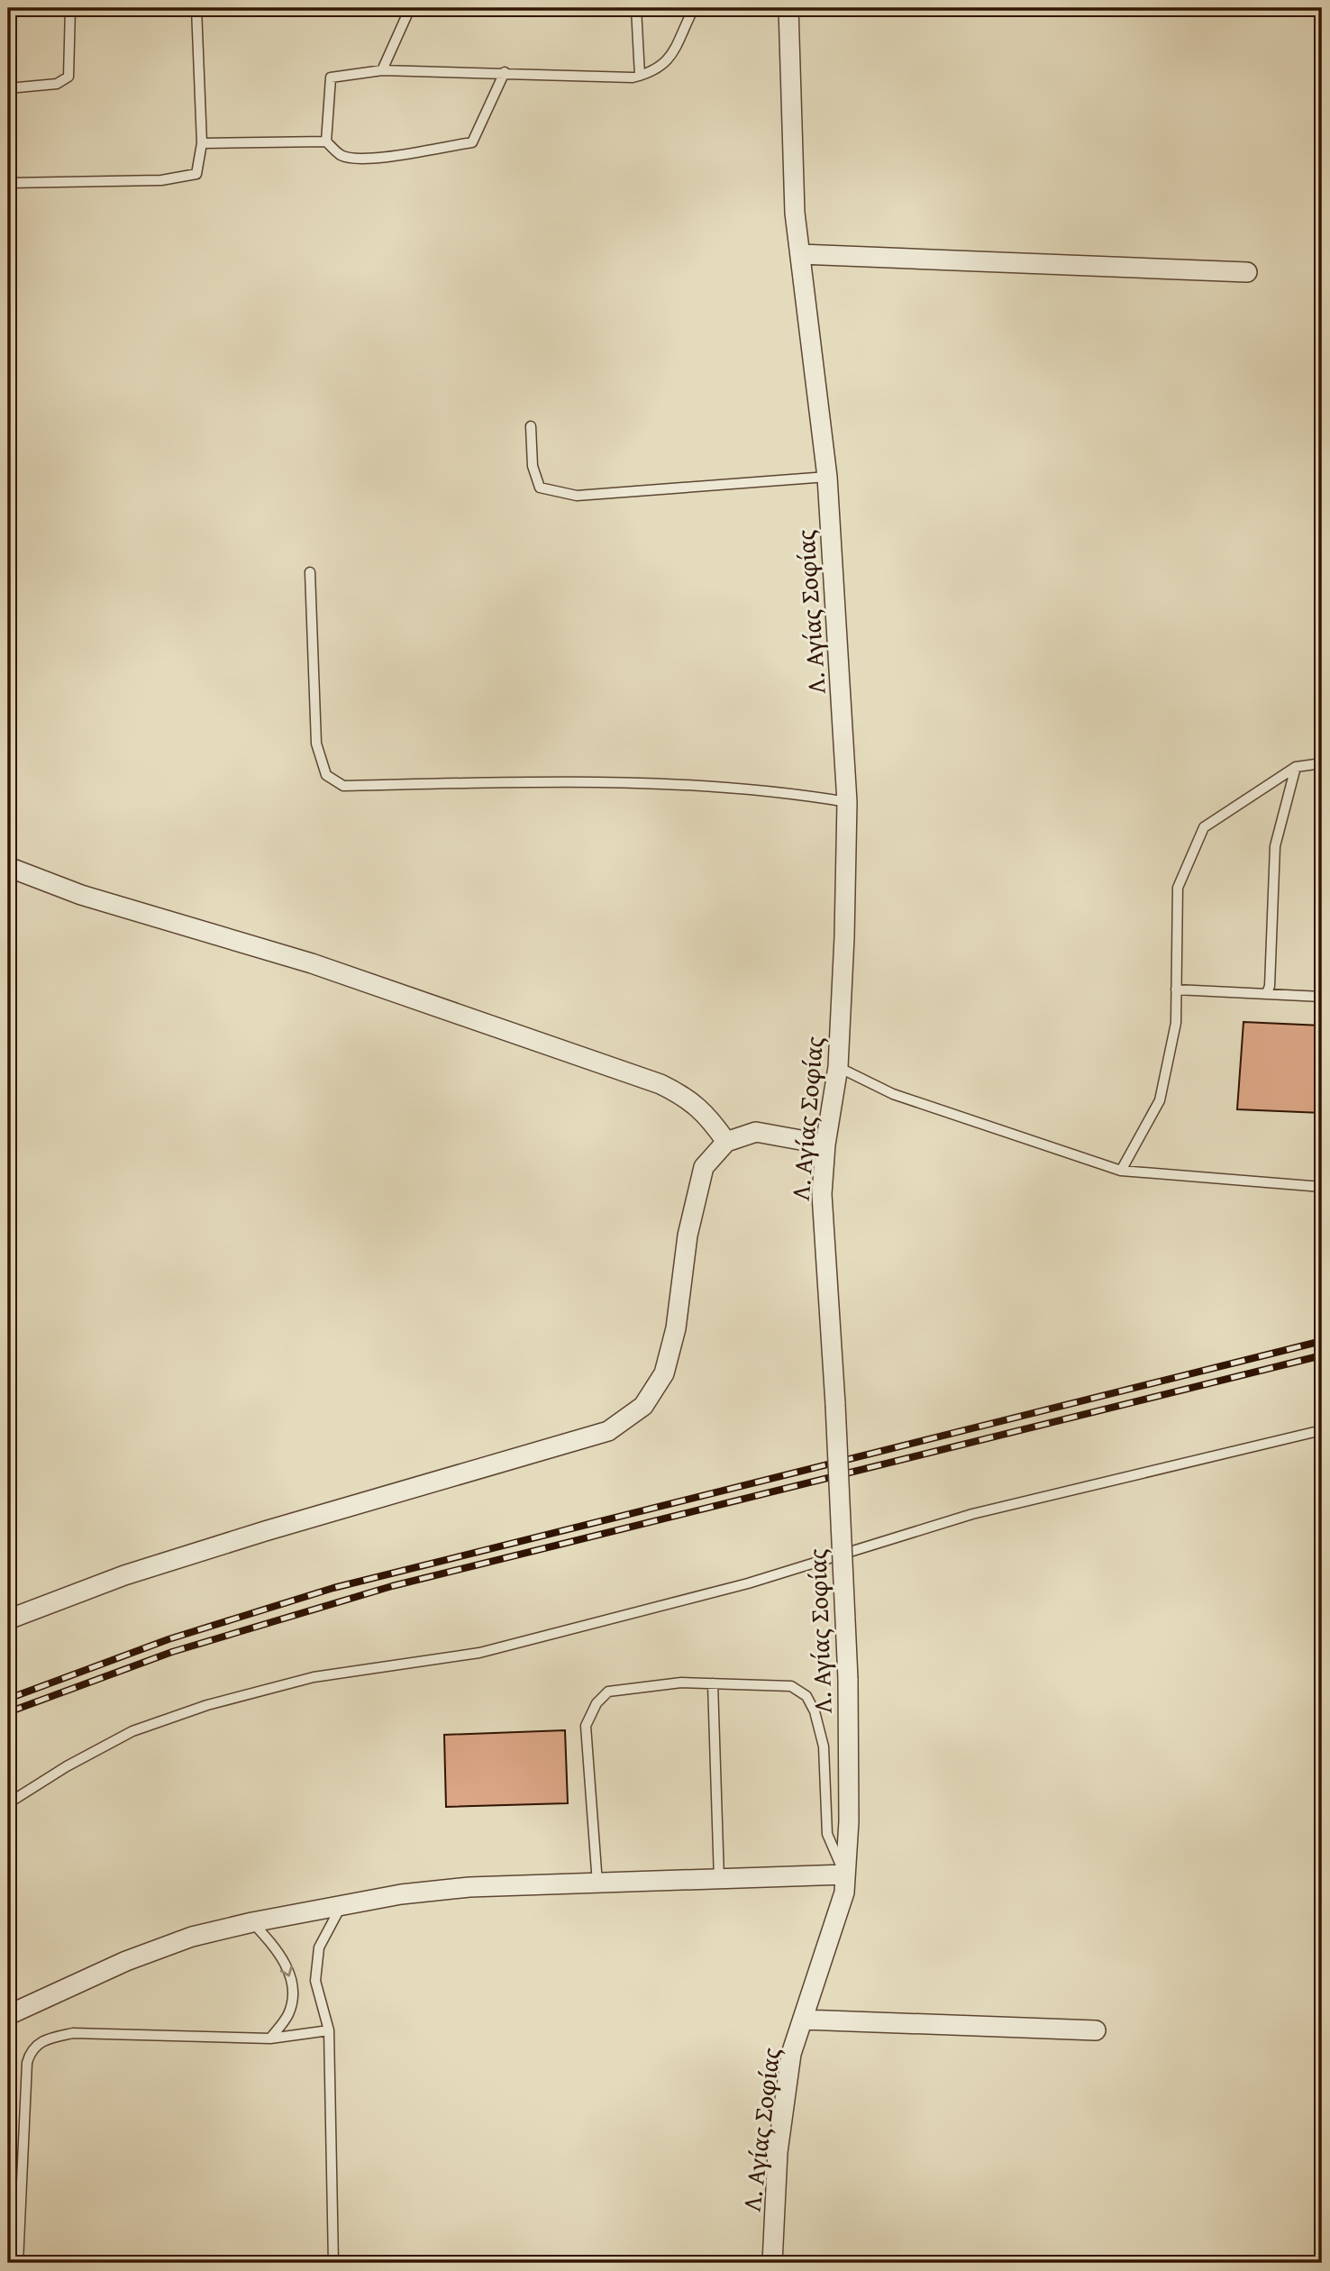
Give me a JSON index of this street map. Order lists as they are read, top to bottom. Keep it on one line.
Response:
{"streets":{"street":["Λ. Αγίας Σοφίας"]}}
